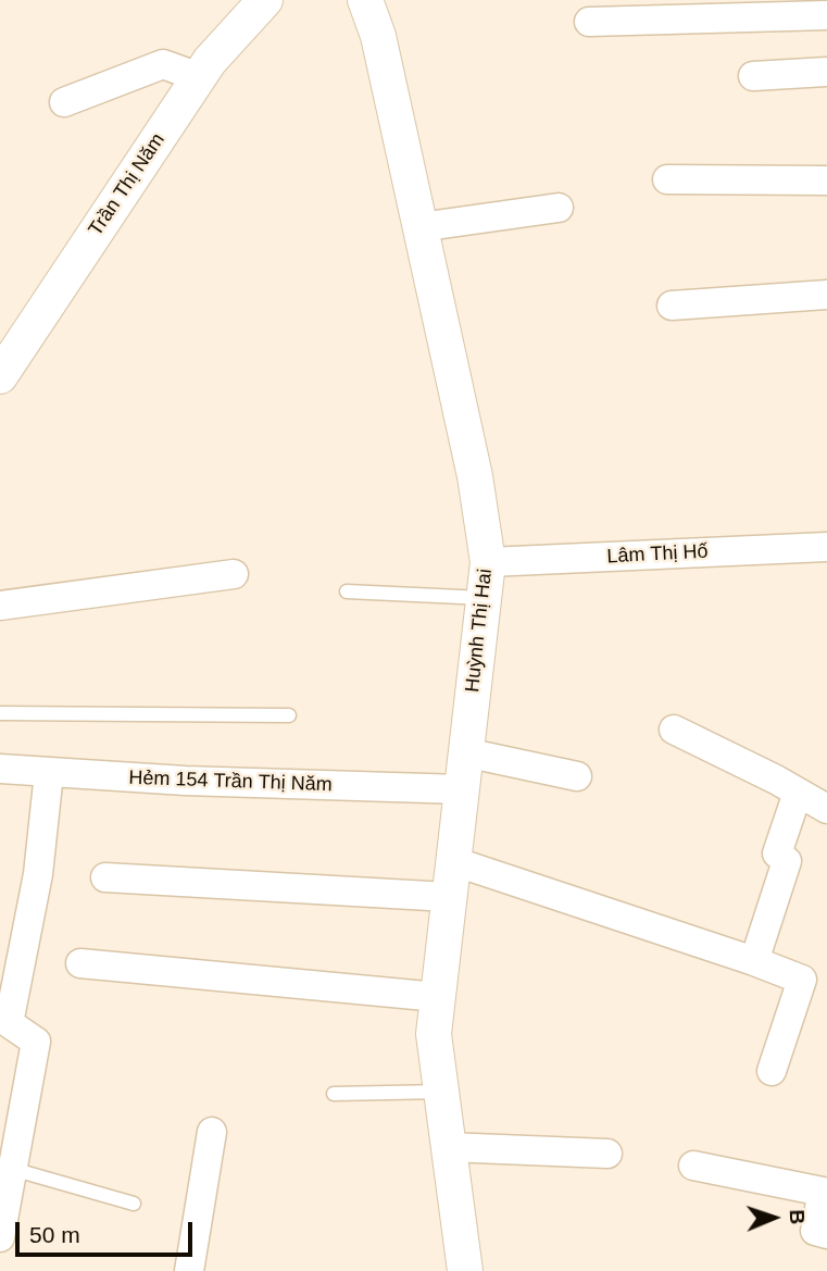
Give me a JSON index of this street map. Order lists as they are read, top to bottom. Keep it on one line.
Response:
{"streets":{"street":["Trần Thị Năm","Lâm Thị Hố","Huỳnh Thị Hai","Hẻm 154 Trần Thị Năm"]},"crossings":[["Lâm Thị Hố","Huỳnh Thị Hai"],["Huỳnh Thị Hai","Hẻm 154 Trần Thị Năm"]],"scale_bar":"50 m","north":"right"}
